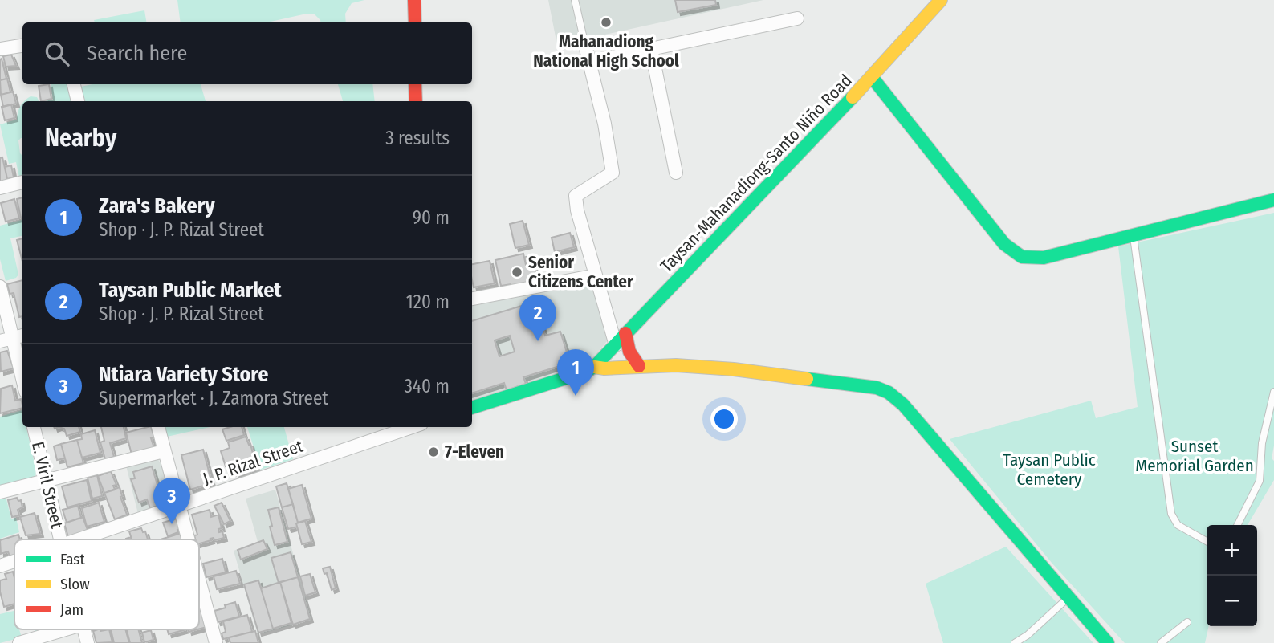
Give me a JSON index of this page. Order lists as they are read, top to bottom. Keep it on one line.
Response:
{"streets":{"street":["Taysan-Mahanadiong-Santo Niño Road","J. P. Rizal Street","E. Viril Street"]},"parks":["Sunset Memorial Garden","Taysan Public Cemetery"],"places":["Mahanadiong National High School","Senior Citizens Center","7-Eleven"],"legend":["Fast","Slow","Jam"],"page":{"search":"Search here","heading":["Nearby","3 results"],"list":[{"mark":"1","name":"Zara's Bakery","note":"Shop · J. P. Rizal Street","value":"90 m"},{"mark":"2","name":"Taysan Public Market","note":"Shop · J. P. Rizal Street","value":"120 m"},{"mark":"3","name":"Ntiara Variety Store","note":"Supermarket · J. Zamora Street","value":"340 m"}],"pins":["2","1","3"],"map_buttons":["+","−"]}}
